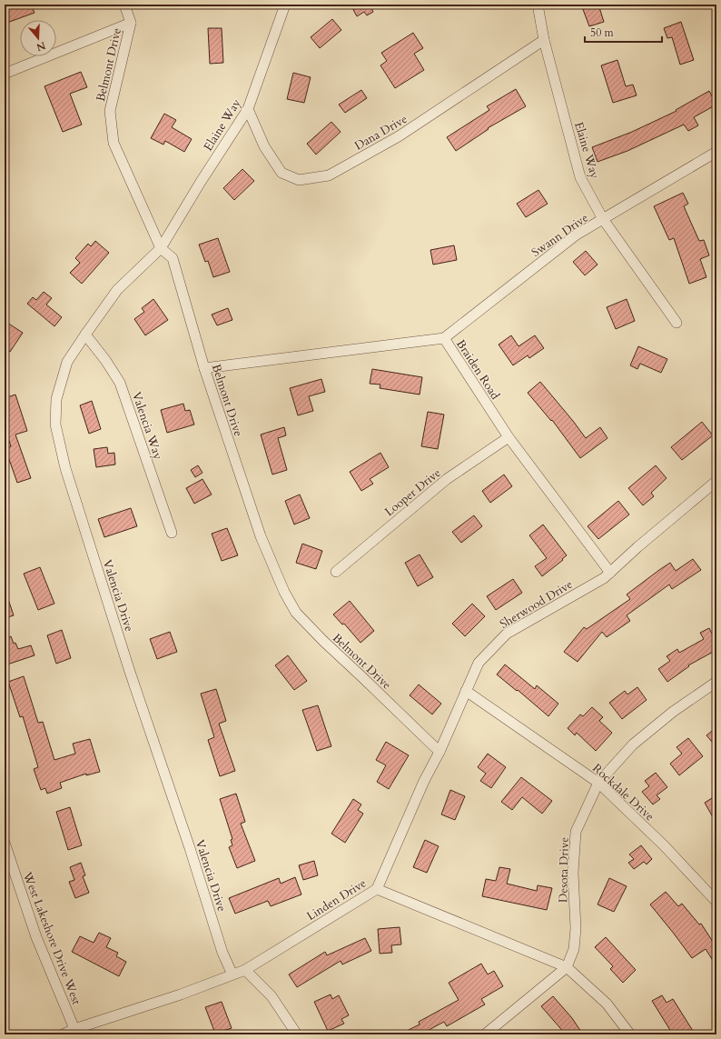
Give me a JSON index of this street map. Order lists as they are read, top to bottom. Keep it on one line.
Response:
{"streets":{"street":["Belmont Drive","Elaine Way","Dana Drive","Swann Drive","Braiden Road","Valencia Way","Looper Drive","Valencia Drive","Sherwood Drive","Rockdale Drive","Desota Drive","Linden Drive","West Lakeshore Drive West"]},"crossings":[["Belmont Drive","Elaine Way"],["Belmont Drive","Braiden Road"],["Belmont Drive","Valencia Drive"],["Belmont Drive","Sherwood Drive"],["Elaine Way","Dana Drive"],["Elaine Way","Swann Drive"],["Elaine Way","Valencia Drive"],["Swann Drive","Braiden Road"],["Braiden Road","Looper Drive"],["Braiden Road","Sherwood Drive"],["Valencia Way","Valencia Drive"],["Valencia Drive","Linden Drive"],["Sherwood Drive","Rockdale Drive"],["Sherwood Drive","Linden Drive"],["Rockdale Drive","Desota Drive"],["Desota Drive","Linden Drive"],["Linden Drive","West Lakeshore Drive West"]],"scale_bar":"50 m","north":"bottom"}
